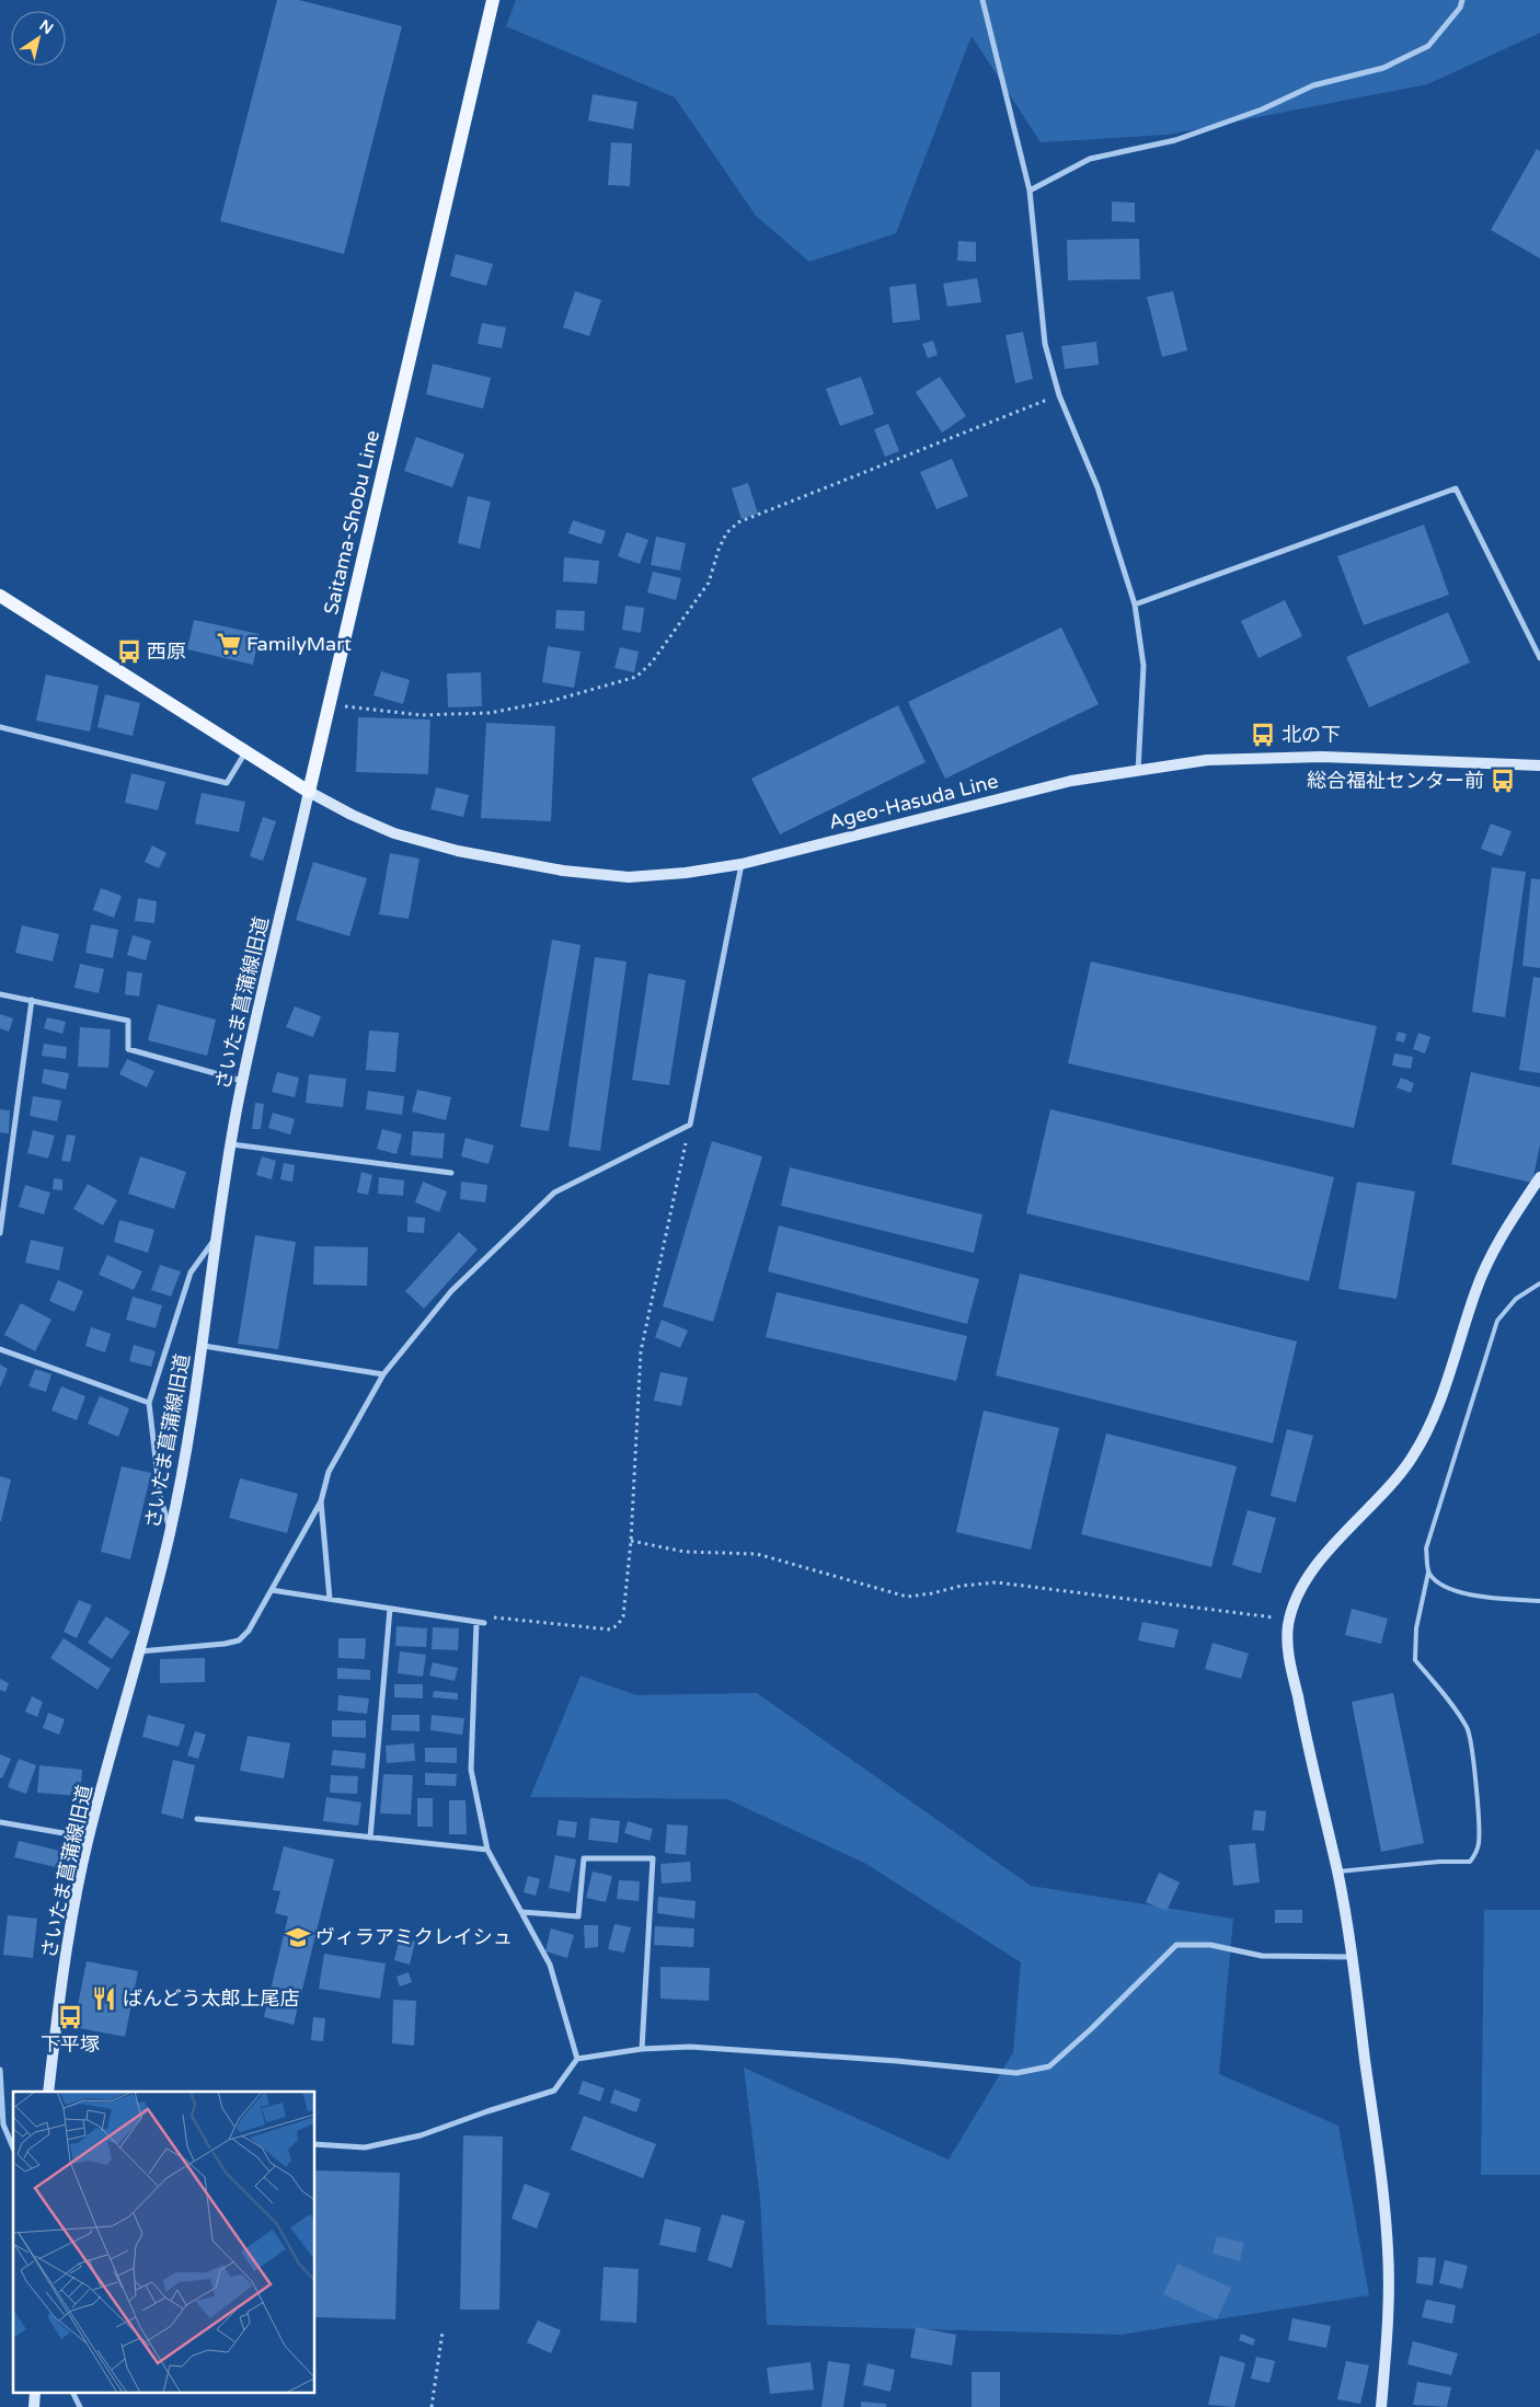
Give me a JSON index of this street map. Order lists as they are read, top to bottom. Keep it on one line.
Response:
{"streets":{"main road":["Saitama-Shobu Line"],"street":["Ageo-Hasuda Line","さいたま菖蒲線旧道"]},"crossings":[["Saitama-Shobu Line","Ageo-Hasuda Line"],["Saitama-Shobu Line","さいたま菖蒲線旧道"],["Ageo-Hasuda Line","さいたま菖蒲線旧道"]],"places":{"supermarket":["FamilyMart"],"bus stop":["西原","北の下","総合福祉センター前","下平塚"],"school or university":["ヴィラアミクレイシュ"],"restaurant":["ばんどう太郎上尾店"]},"north":"top right"}
